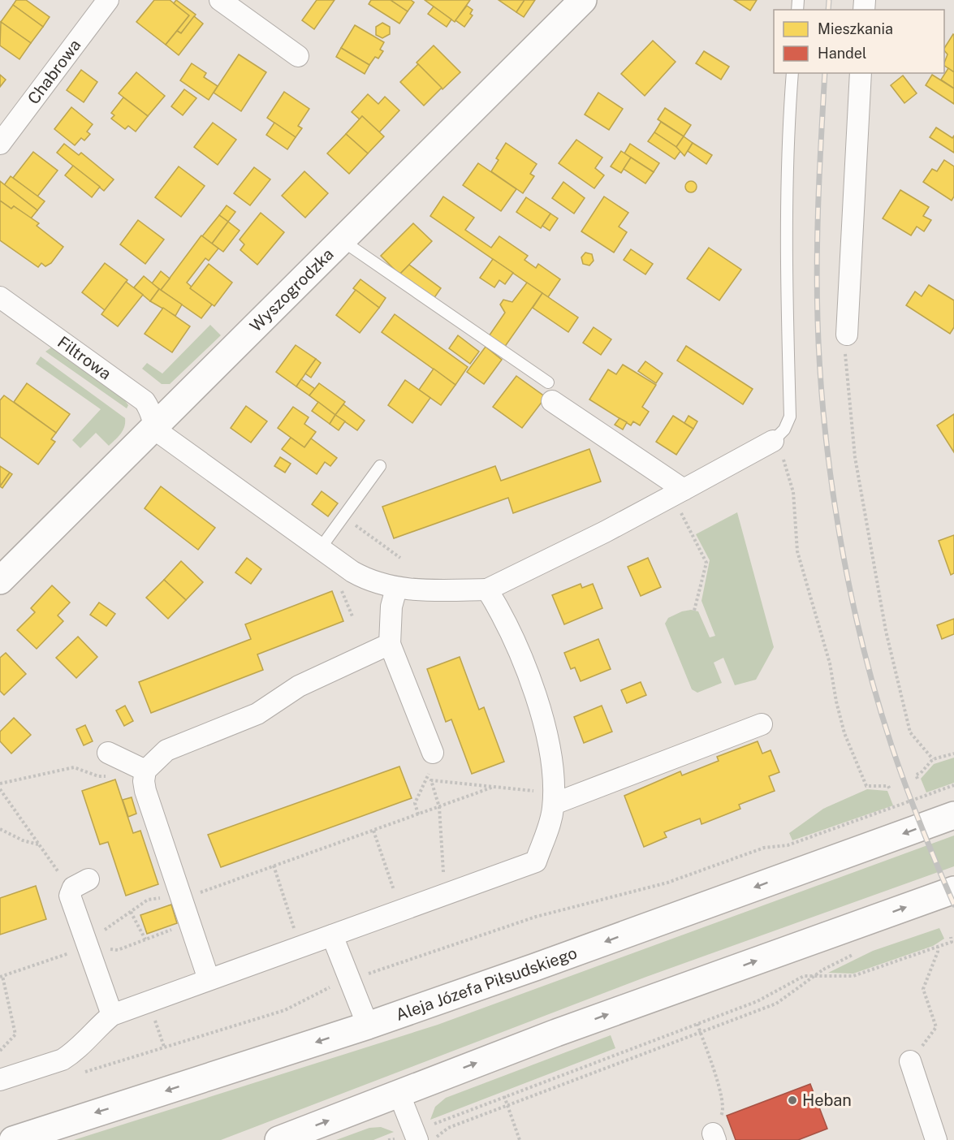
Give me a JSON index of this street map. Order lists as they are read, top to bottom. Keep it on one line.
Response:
{"streets":{"main road":["Wyszogrodzka","Aleja Józefa Piłsudskiego"],"street":["Chabrowa","Filtrowa"]},"crossings":[["Wyszogrodzka","Filtrowa"]],"places":["Heban"],"legend":["Mieszkania","Handel"]}
